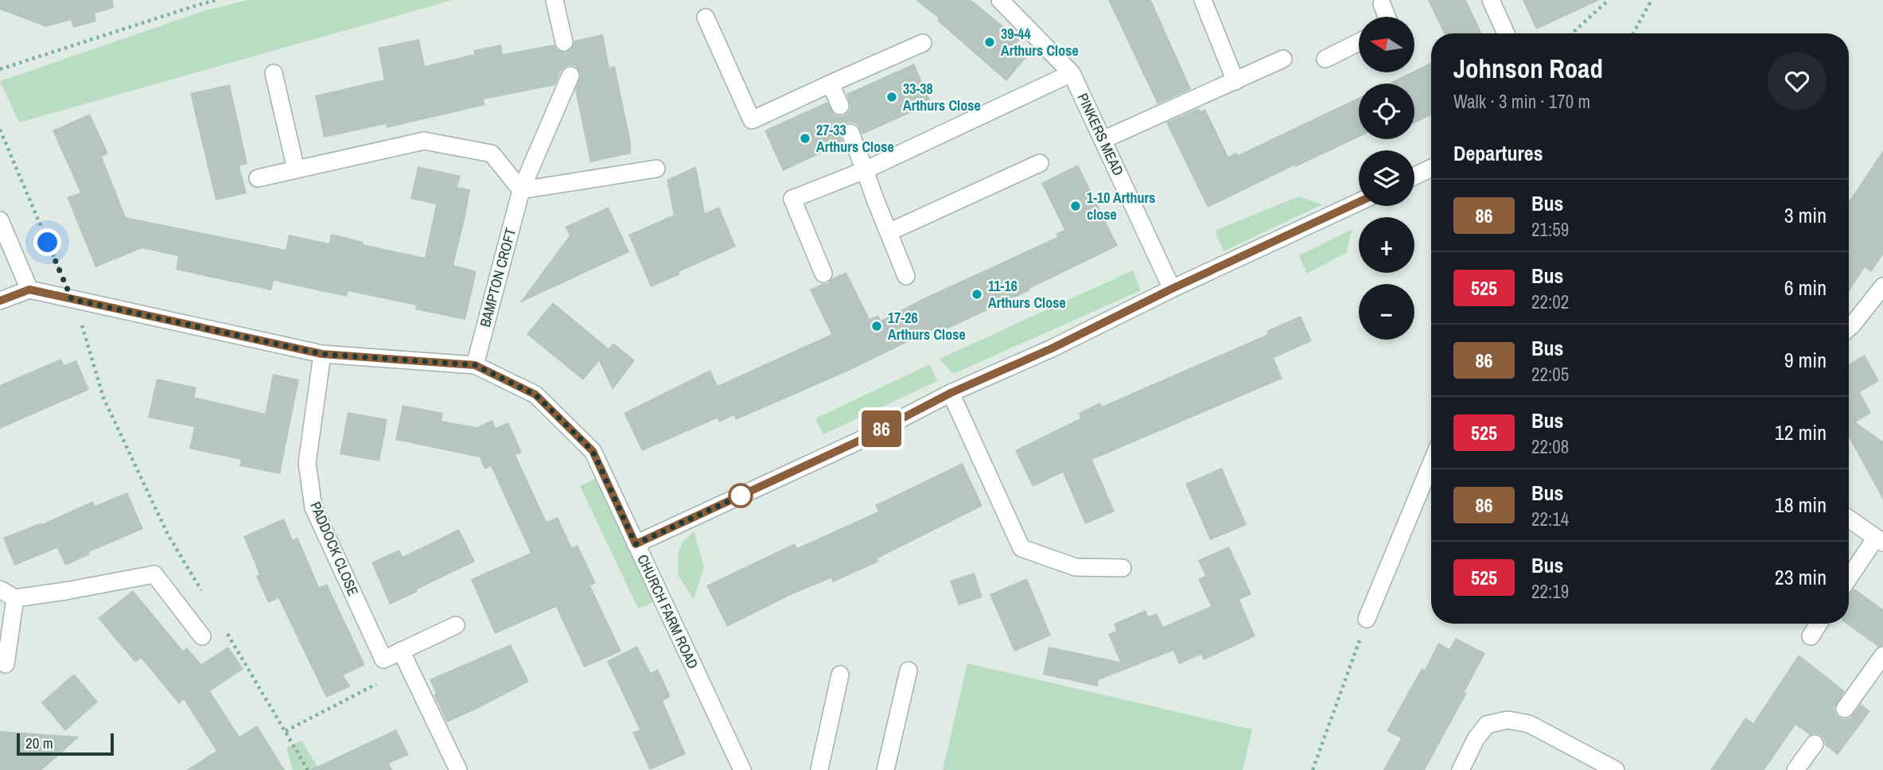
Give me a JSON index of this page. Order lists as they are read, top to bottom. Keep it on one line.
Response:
{"streets":{"street":["PINKERS MEAD","BAMPTON CROFT","PADDOCK CLOSE","CHURCH FARM ROAD"]},"crossings":[["BAMPTON CROFT","CHURCH FARM ROAD"],["PADDOCK CLOSE","CHURCH FARM ROAD"]],"places":["39-44 Arthurs Close","33-38 Arthurs Close","27-33 Arthurs Close","1-10 Arthurs close","11-16 Arthurs Close","17-26 Arthurs Close"],"lines":["bus line 86"],"scale_bar":"20 m","north":"left","page":{"on_map":"86","map_buttons":["+","−"],"heading":[["Johnson Road","Walk · 3 min · 170 m"],"Departures"],"list":[{"mark":"86","name":"Bus","note":"21:59","value":"3 min"},{"mark":"525","name":"Bus","note":"22:02","value":"6 min"},{"mark":"86","name":"Bus","note":"22:05","value":"9 min"},{"mark":"525","name":"Bus","note":"22:08","value":"12 min"},{"mark":"86","name":"Bus","note":"22:14","value":"18 min"},{"mark":"525","name":"Bus","note":"22:19","value":"23 min"}],"scale":"20 m"}}
